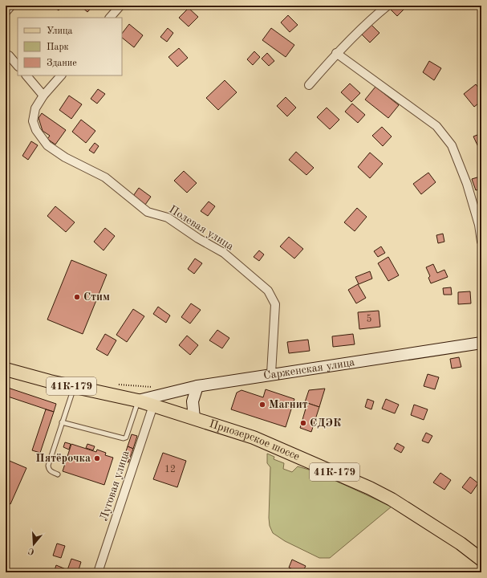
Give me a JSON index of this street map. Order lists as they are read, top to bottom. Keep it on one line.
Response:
{"streets":{"main road":["Сарженская улица","41К-179","Приозерское шоссе"],"street":["Полевая улица","Луговая улица"]},"crossings":[["Полевая улица","Сарженская улица"],["Сарженская улица","41К-179"],["Сарженская улица","Приозерское шоссе"],["41К-179","Приозерское шоссе"],["Приозерское шоссе","Луговая улица"]],"places":["Стим","Магнит","СДЭК","Пятёрочка"],"house_numbers":["5","12"],"legend":["Улица","Парк","Здание"],"north":"bottom"}
